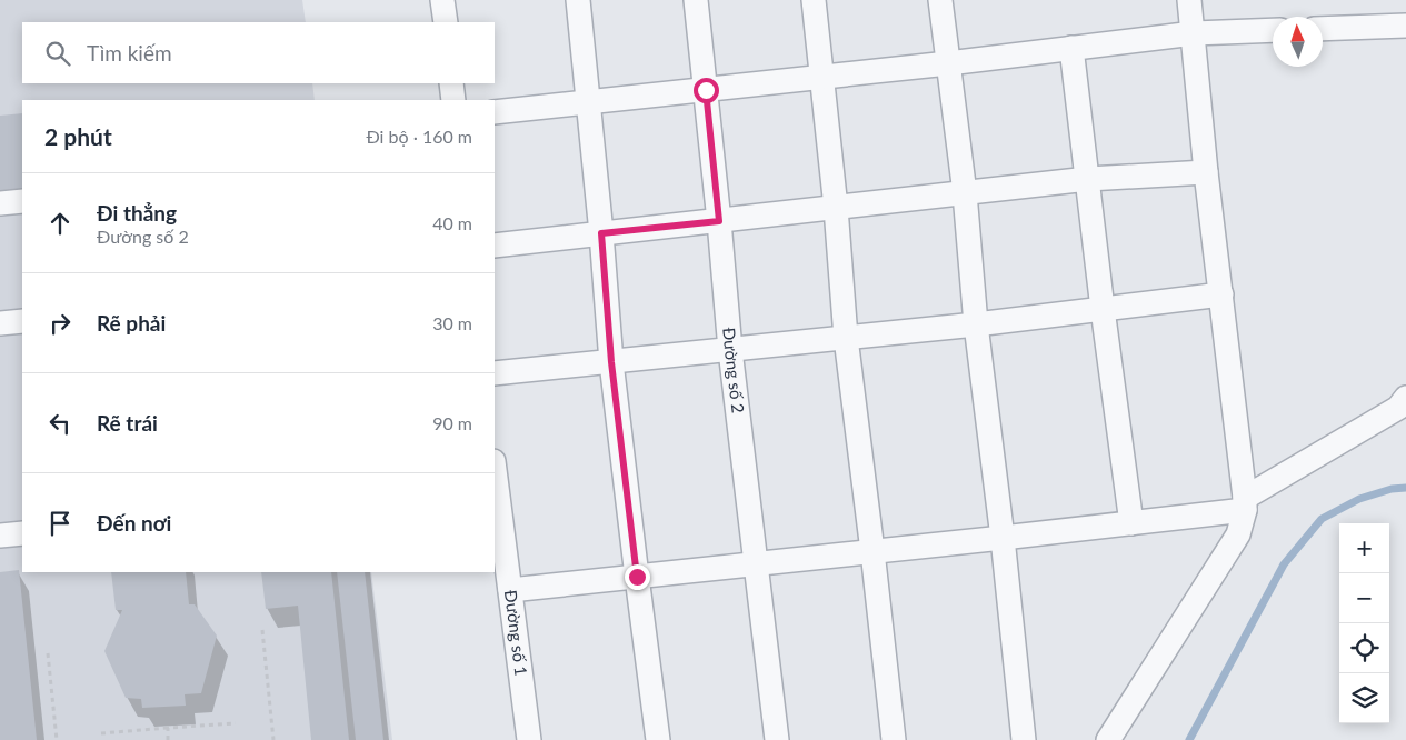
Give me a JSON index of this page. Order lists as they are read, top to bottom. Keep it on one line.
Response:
{"streets":{"street":["Đường số 2","Đường số 1"]},"north":"top","page":{"search":"Tìm kiếm","heading":["2 phút","Đi bộ · 160 m"],"list":[["Đi thẳng","Đường số 2","40 m"],["Rẽ phải","30 m"],["Rẽ trái","90 m"],"Đến nơi"],"map_buttons":["+","−"]}}
